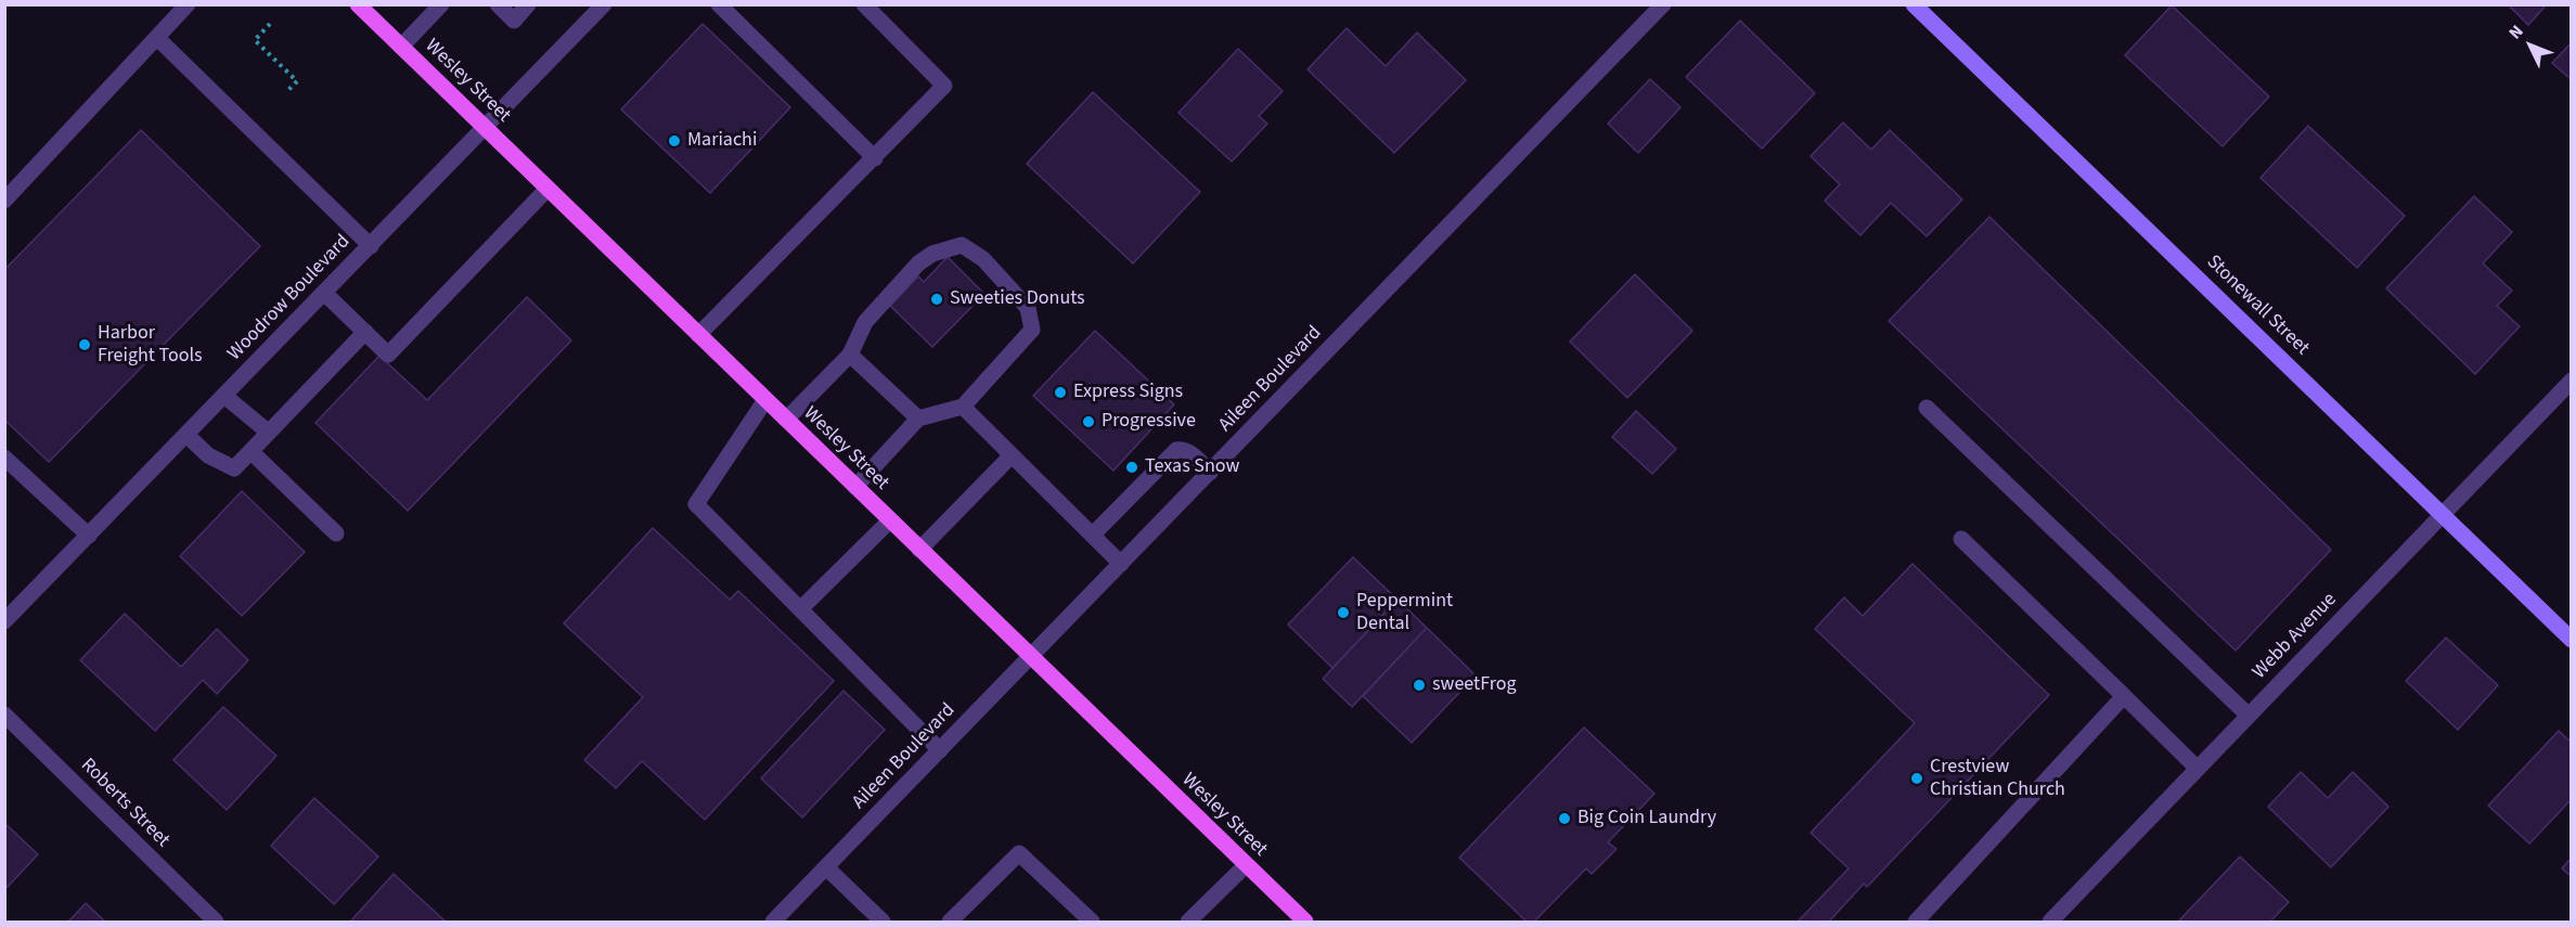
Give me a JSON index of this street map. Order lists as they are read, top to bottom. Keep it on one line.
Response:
{"streets":{"main road":["Wesley Street"],"street":["Woodrow Boulevard","Stonewall Street","Aileen Boulevard","Webb Avenue","Roberts Street"]},"crossings":[["Wesley Street","Woodrow Boulevard"],["Wesley Street","Aileen Boulevard"],["Stonewall Street","Webb Avenue"]],"places":["Mariachi","Sweeties Donuts","Harbor Freight Tools","Express Signs","Progressive","Texas Snow","Peppermint Dental","sweetFrog","Crestview Christian Church","Big Coin Laundry"],"north":"top left"}
